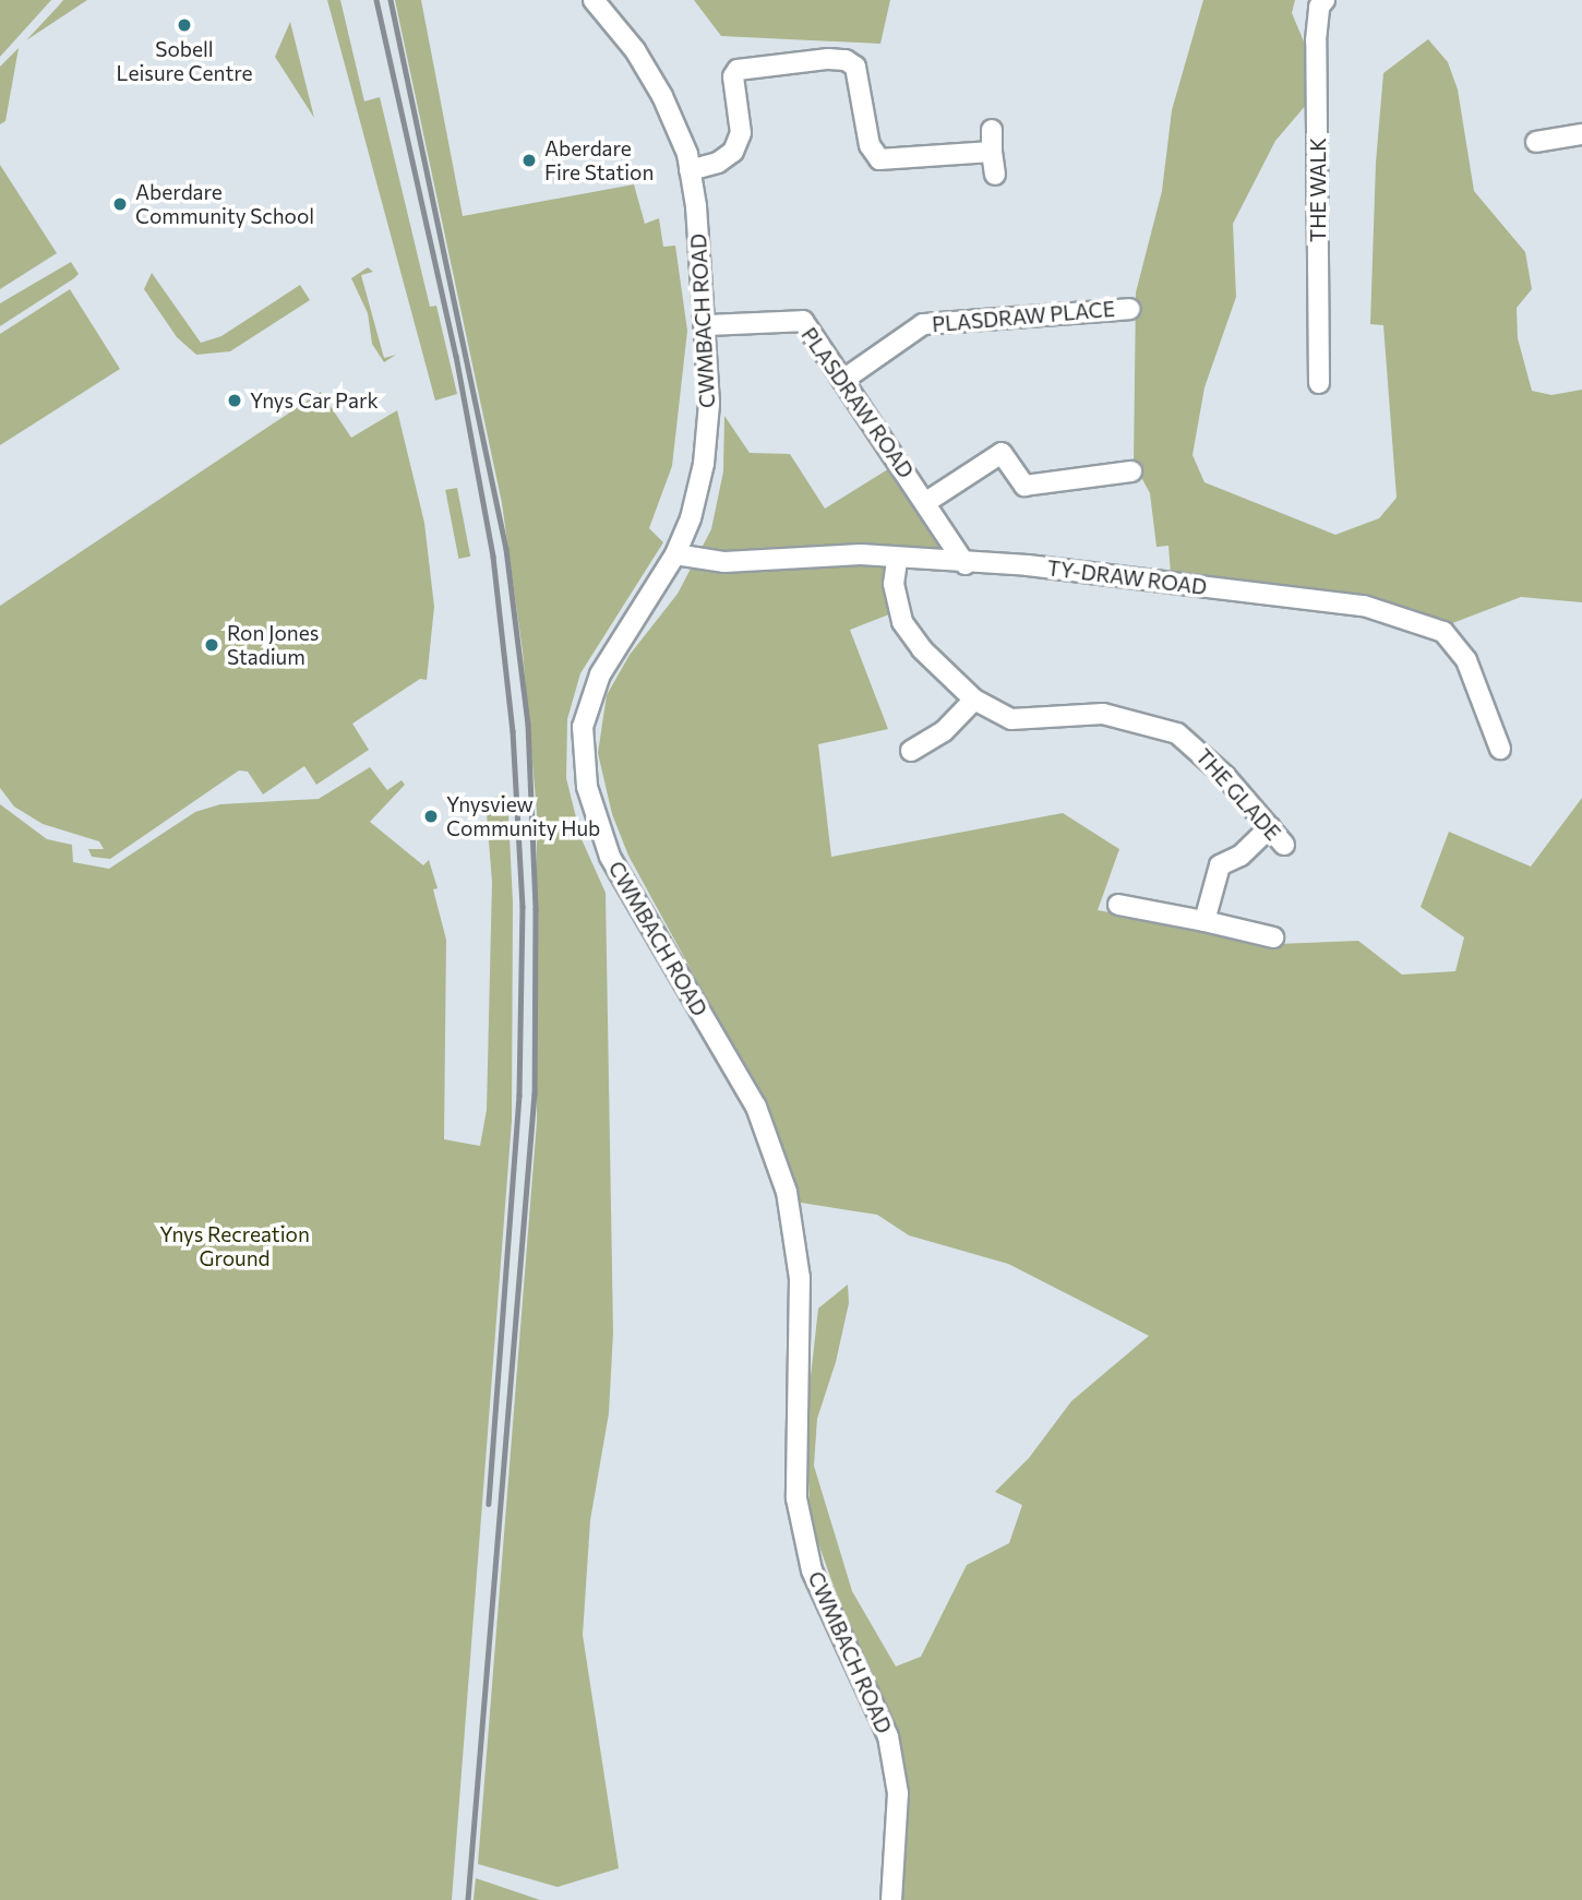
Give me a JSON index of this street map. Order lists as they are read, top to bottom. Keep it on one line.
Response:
{"streets":{"street":["THE WALK","PLASDRAW PLACE","CWMBACH ROAD","PLASDRAW ROAD","TY-DRAW ROAD","THE GLADE"]},"crossings":[["PLASDRAW PLACE","PLASDRAW ROAD"],["CWMBACH ROAD","PLASDRAW ROAD"],["CWMBACH ROAD","TY-DRAW ROAD"],["PLASDRAW ROAD","TY-DRAW ROAD"],["TY-DRAW ROAD","THE GLADE"]],"parks":["Ynys Recreation Ground"],"places":["Sobell Leisure Centre","Aberdare Fire Station","Aberdare Community School","Ynys Car Park","Ron Jones Stadium","Ynysview Community Hub"]}
